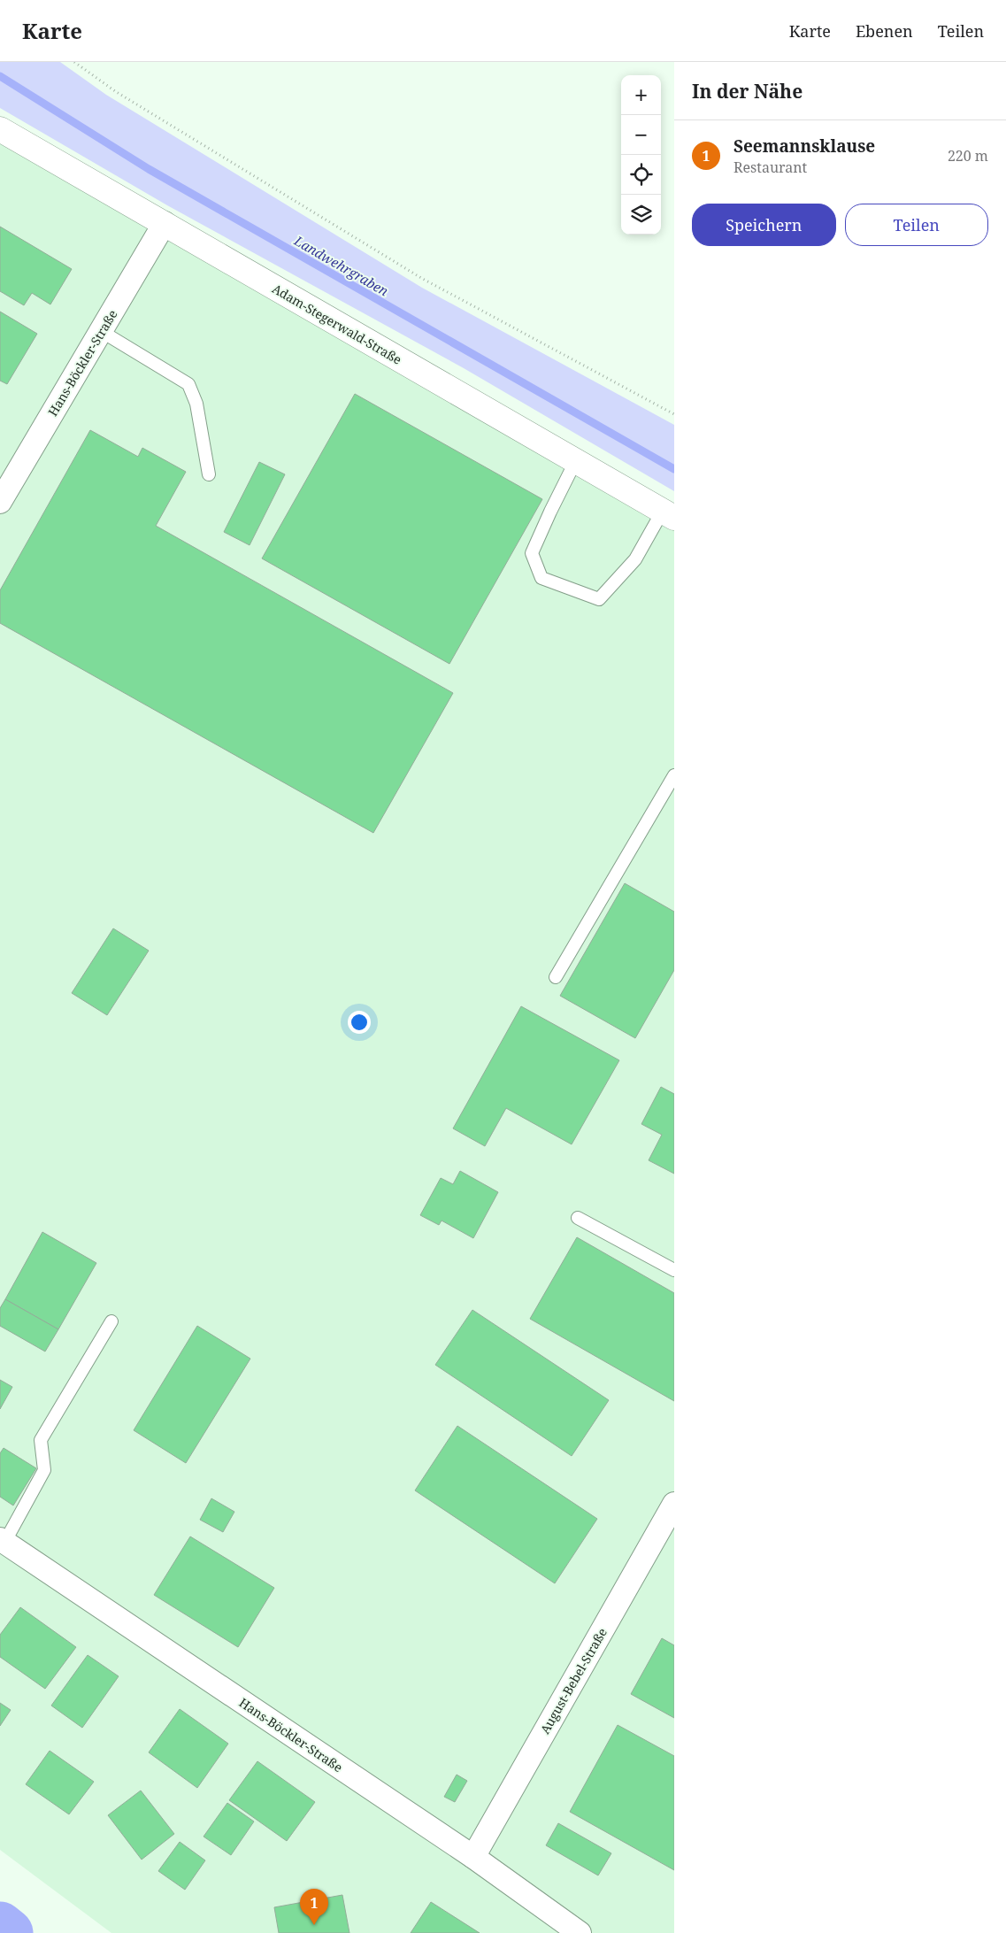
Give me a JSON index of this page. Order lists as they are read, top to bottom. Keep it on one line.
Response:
{"streets":{"main road":["Adam-Stegerwald-Straße"],"street":["Hans-Böckler-Straße","August-Bebel-Straße"]},"crossings":[["Adam-Stegerwald-Straße","Hans-Böckler-Straße"],["Hans-Böckler-Straße","August-Bebel-Straße"]],"water":["Landwehrgraben"],"page":{"header":"Karte","nav":["Karte","Ebenen","Teilen"],"heading":"In der Nähe","map_buttons":["+","−"],"list":[{"mark":"1","name":"Seemannsklause","note":"Restaurant","value":"220 m"}],"buttons":["Speichern","Teilen"],"pins":"1"}}
